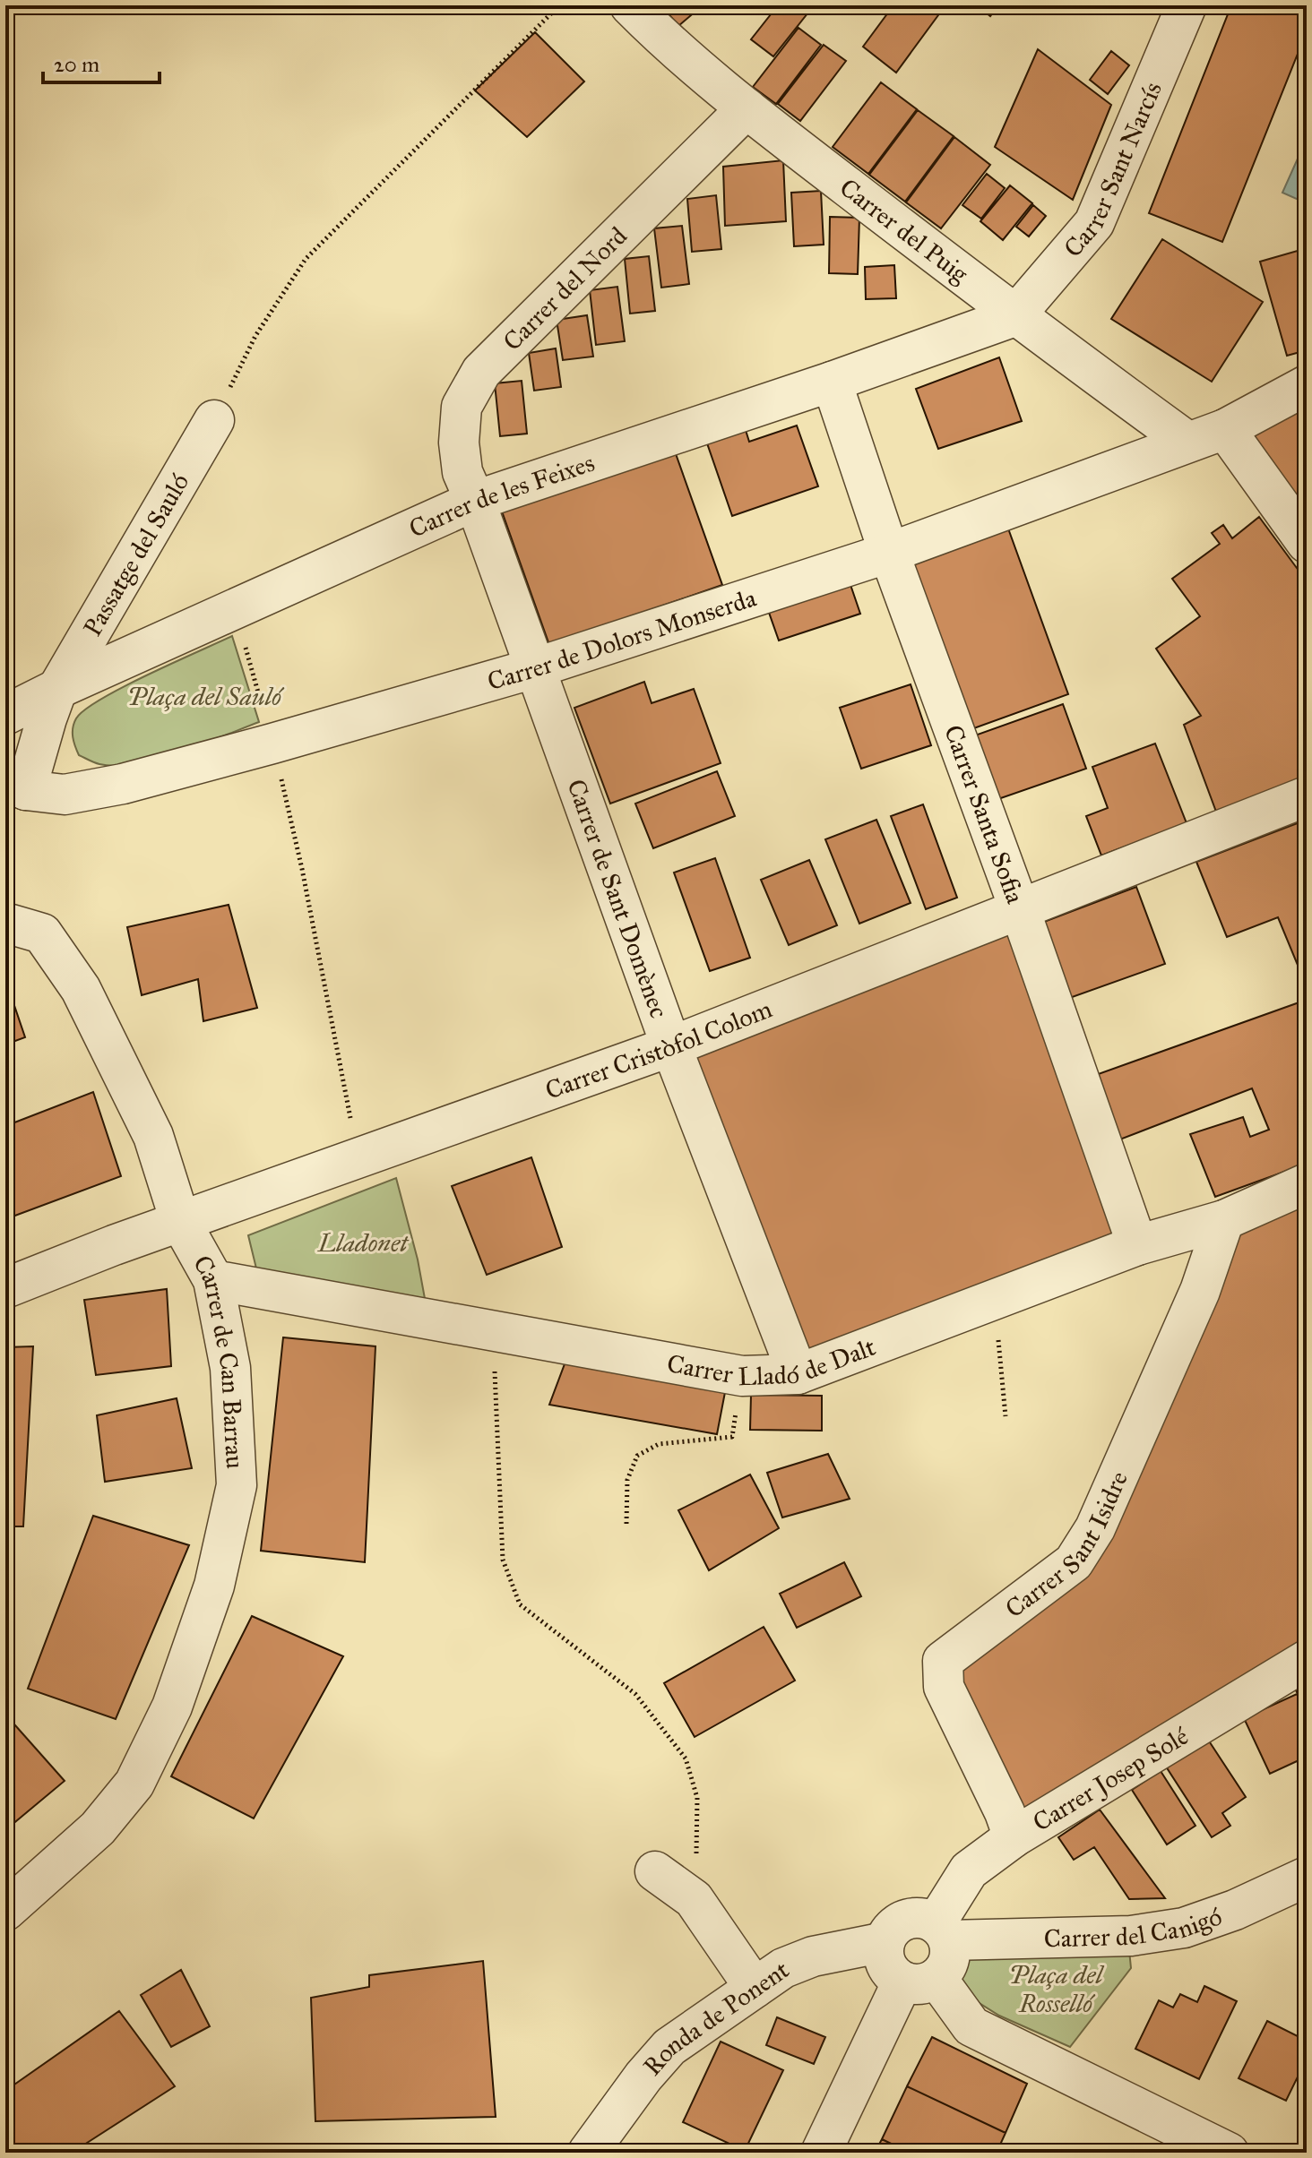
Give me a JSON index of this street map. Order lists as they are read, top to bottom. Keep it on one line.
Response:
{"streets":{"street":["Carrer Sant Narcís","Carrer del Puig","Carrer del Nord","Carrer de les Feixes","Passatge del Sauló","Carrer de Dolors Monserda","Carrer Santa Sofia","Carrer de Sant Domènec","Carrer Cristòfol Colom","Carrer Lladó de Dalt","Carrer de Can Barrau","Carrer Sant Isidre","Carrer Josep Solé","Carrer del Canigó","Ronda de Ponent"]},"crossings":[["Carrer Sant Narcís","Carrer del Puig"],["Carrer Sant Narcís","Carrer de les Feixes"],["Carrer del Puig","Carrer del Nord"],["Carrer del Puig","Carrer de les Feixes"],["Carrer del Puig","Carrer de Dolors Monserda"],["Carrer del Nord","Carrer de les Feixes"],["Carrer del Nord","Carrer de Sant Domènec"],["Carrer de les Feixes","Passatge del Sauló"],["Carrer de les Feixes","Carrer Santa Sofia"],["Carrer de les Feixes","Carrer de Sant Domènec"],["Carrer de Dolors Monserda","Carrer Santa Sofia"],["Carrer de Dolors Monserda","Carrer de Sant Domènec"],["Carrer Santa Sofia","Carrer Cristòfol Colom"],["Carrer Santa Sofia","Carrer Lladó de Dalt"],["Carrer de Sant Domènec","Carrer Cristòfol Colom"],["Carrer de Sant Domènec","Carrer Lladó de Dalt"],["Carrer Cristòfol Colom","Carrer de Can Barrau"],["Carrer Lladó de Dalt","Carrer de Can Barrau"],["Carrer Lladó de Dalt","Carrer Sant Isidre"],["Carrer Sant Isidre","Carrer Josep Solé"],["Carrer Josep Solé","Carrer del Canigó"],["Carrer Josep Solé","Ronda de Ponent"],["Carrer del Canigó","Ronda de Ponent"]],"parks":["Plaça del Sauló","Lladonet","Plaça del Rosselló"],"scale_bar":"20 m"}
